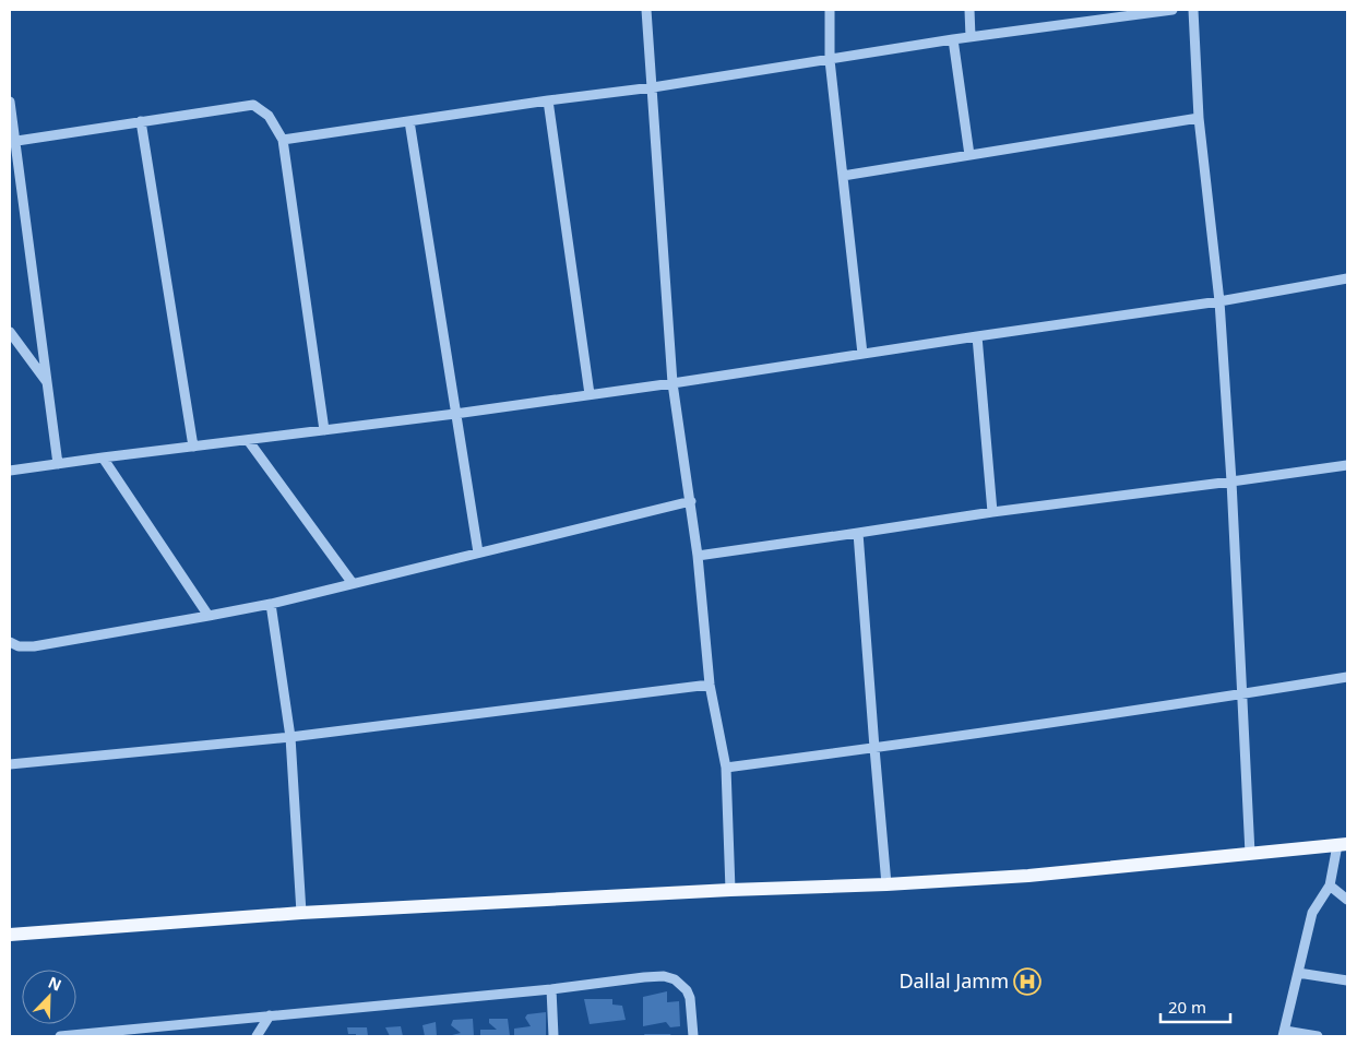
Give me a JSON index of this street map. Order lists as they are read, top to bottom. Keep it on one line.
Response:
{"places":{"hospital":["Dallal Jamm"]},"scale_bar":"20 m","north":"top right"}
